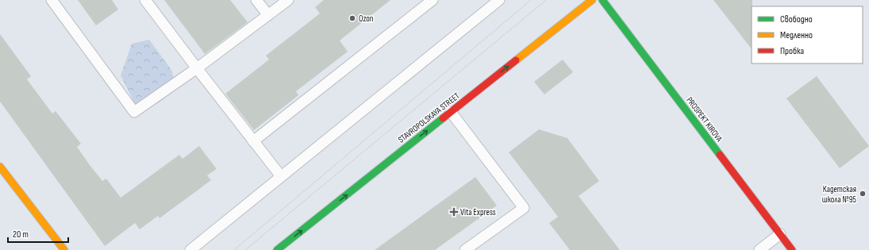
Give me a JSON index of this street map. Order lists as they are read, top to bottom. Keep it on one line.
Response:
{"streets":{"street":["STAVROPOLSKAYA STREET","PROSPEKT KIROVA"]},"one_way":["STAVROPOLSKAYA STREET"],"places":{"other":["Ozon","Кадетская школа №95"],"health":["Vita Express"]},"legend":["Свободно","Медленно","Пробка"],"scale_bar":"20 m"}
